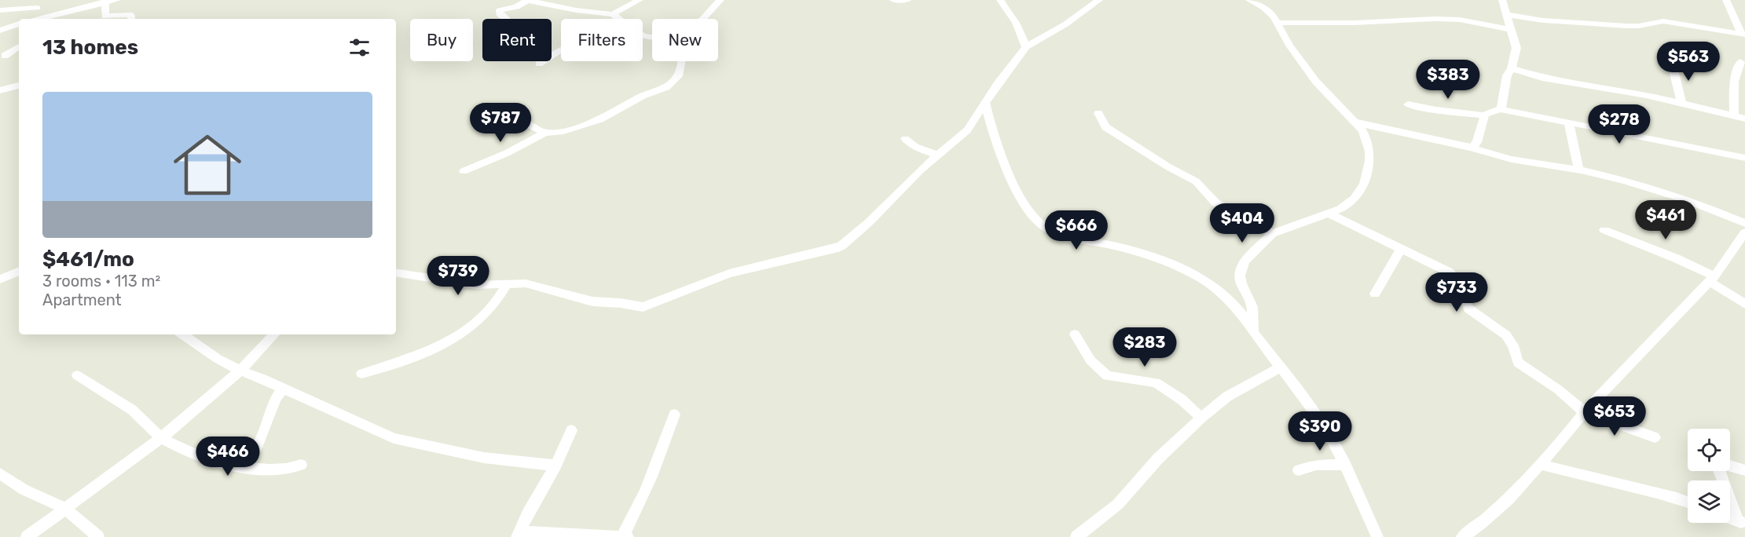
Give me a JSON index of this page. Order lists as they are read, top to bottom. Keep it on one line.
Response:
{"page":{"chip":["Buy","Rent","Filters","New"],"heading":"13 homes","price":["$563","$383","$787","$278","$461","$404","$666","$739","$733","$283","$653","$390","$466"],"list":[{"name":"$461/mo","note":"3 rooms · 113 m² · Apartment"}]}}
